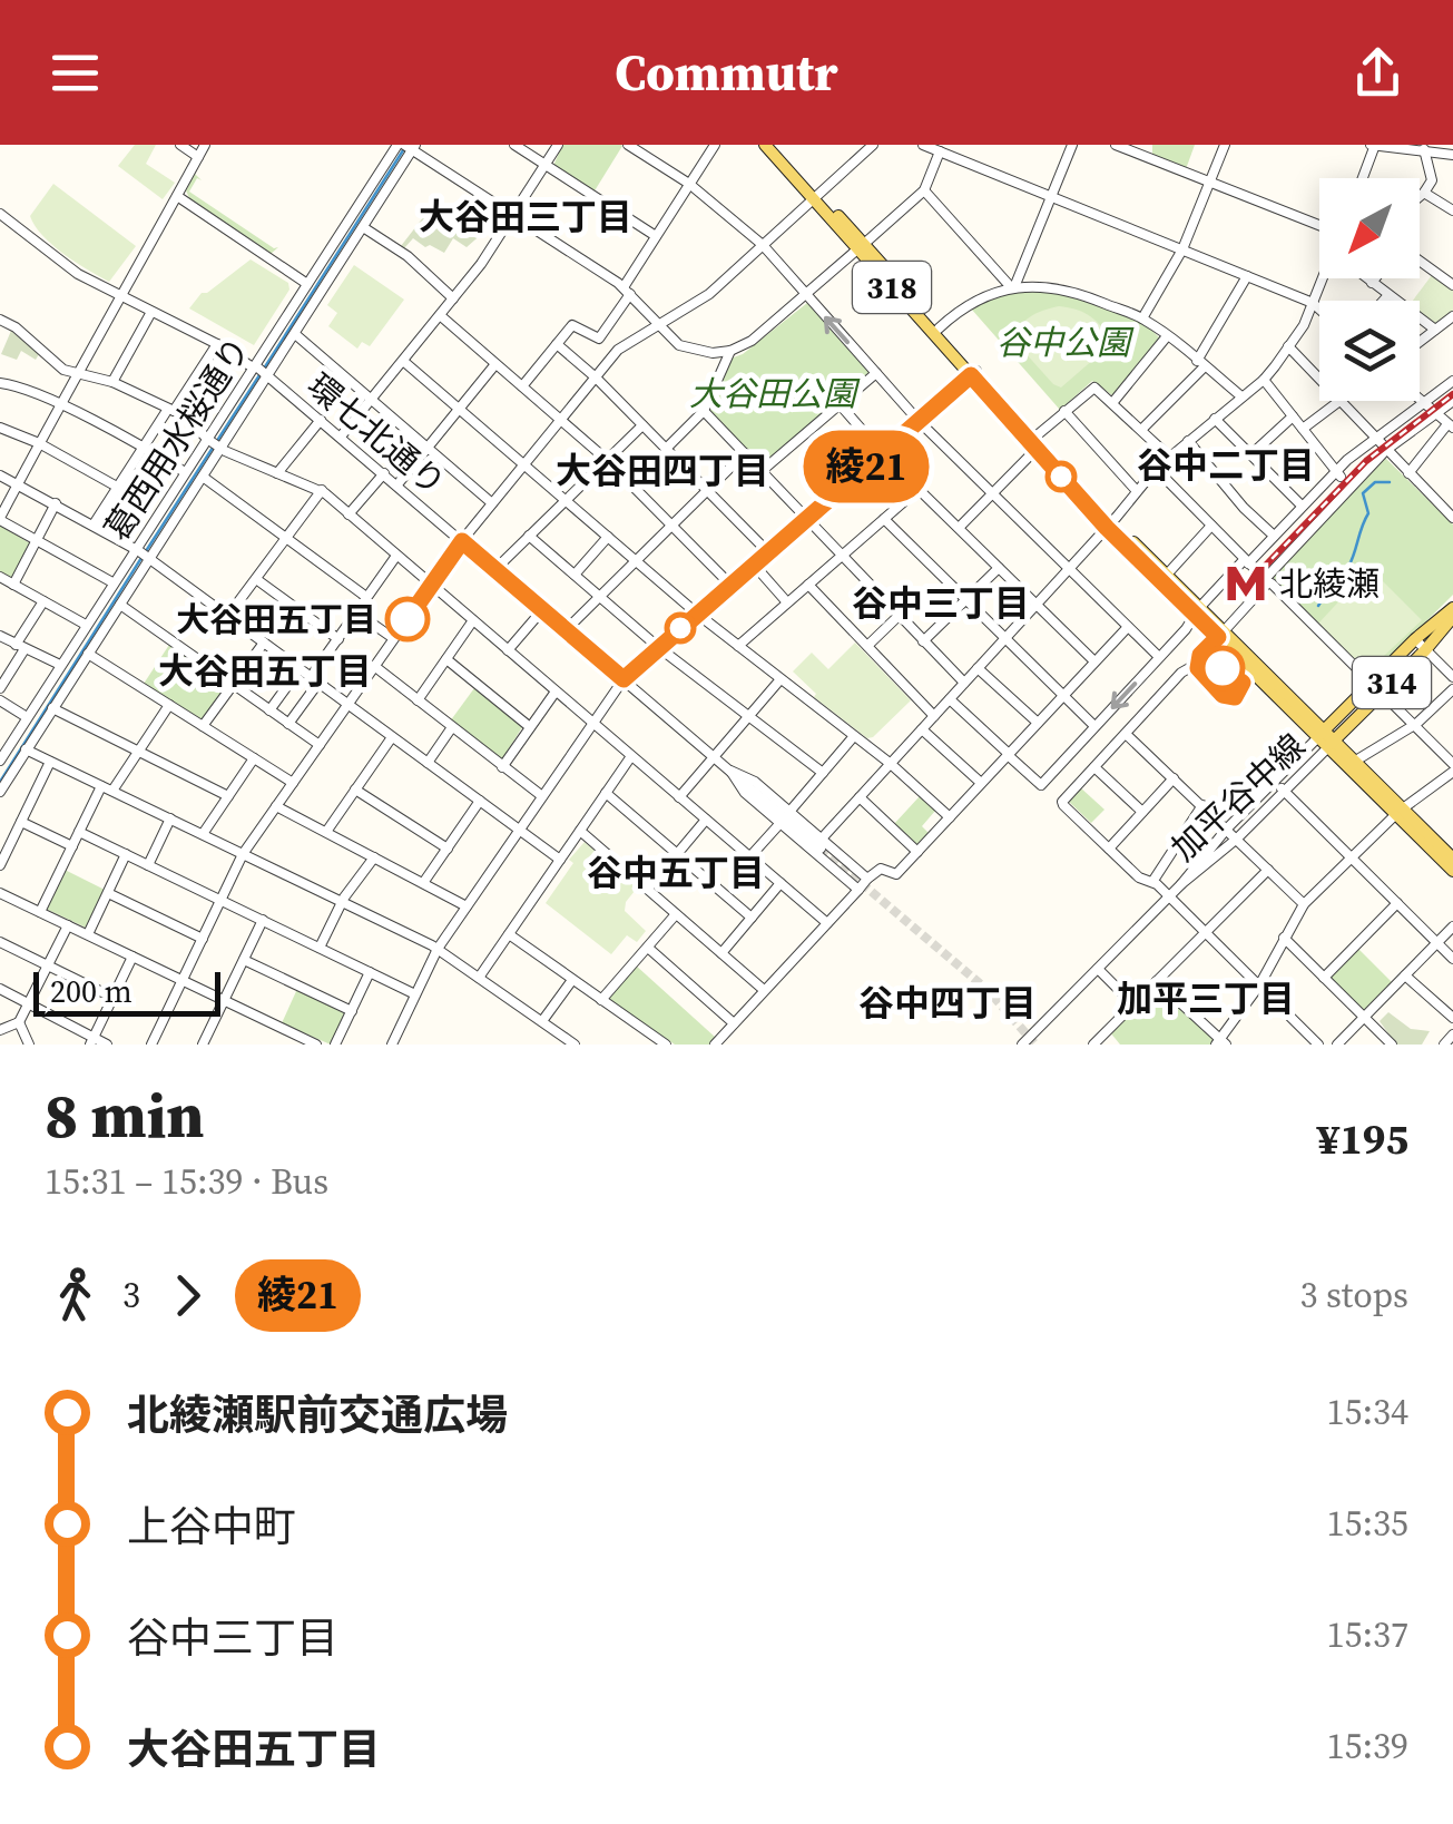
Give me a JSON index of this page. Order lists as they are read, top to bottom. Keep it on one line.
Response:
{"streets":{"main road":["318","314"],"street":["環七北通り","葛西用水桜通り","加平谷中線"]},"crossings":[["318","314"],["318","加平谷中線"],["環七北通り","葛西用水桜通り"],["314","加平谷中線"]],"districts":["大谷田三丁目","谷中二丁目","大谷田四丁目","谷中三丁目","大谷田五丁目","谷中五丁目","加平三丁目","谷中四丁目"],"parks":["谷中公園","大谷田公園"],"places":{"metro station":["北綾瀬"],"other":["大谷田五丁目"]},"lines":["bus line 綾21"],"scale_bar":"200 m","north":"bottom left","page":{"header":"Commutr","on_map":"綾21","scale":"200 m","heading":["8 min","15:31 – 15:39 · Bus","¥195"],"legs":["3","綾21","3 stops"],"list":[{"name":"北綾瀬駅前交通広場","value":"15:34"},{"name":"上谷中町","value":"15:35"},{"name":"谷中三丁目","value":"15:37"},{"name":"大谷田五丁目","value":"15:39"}]}}
